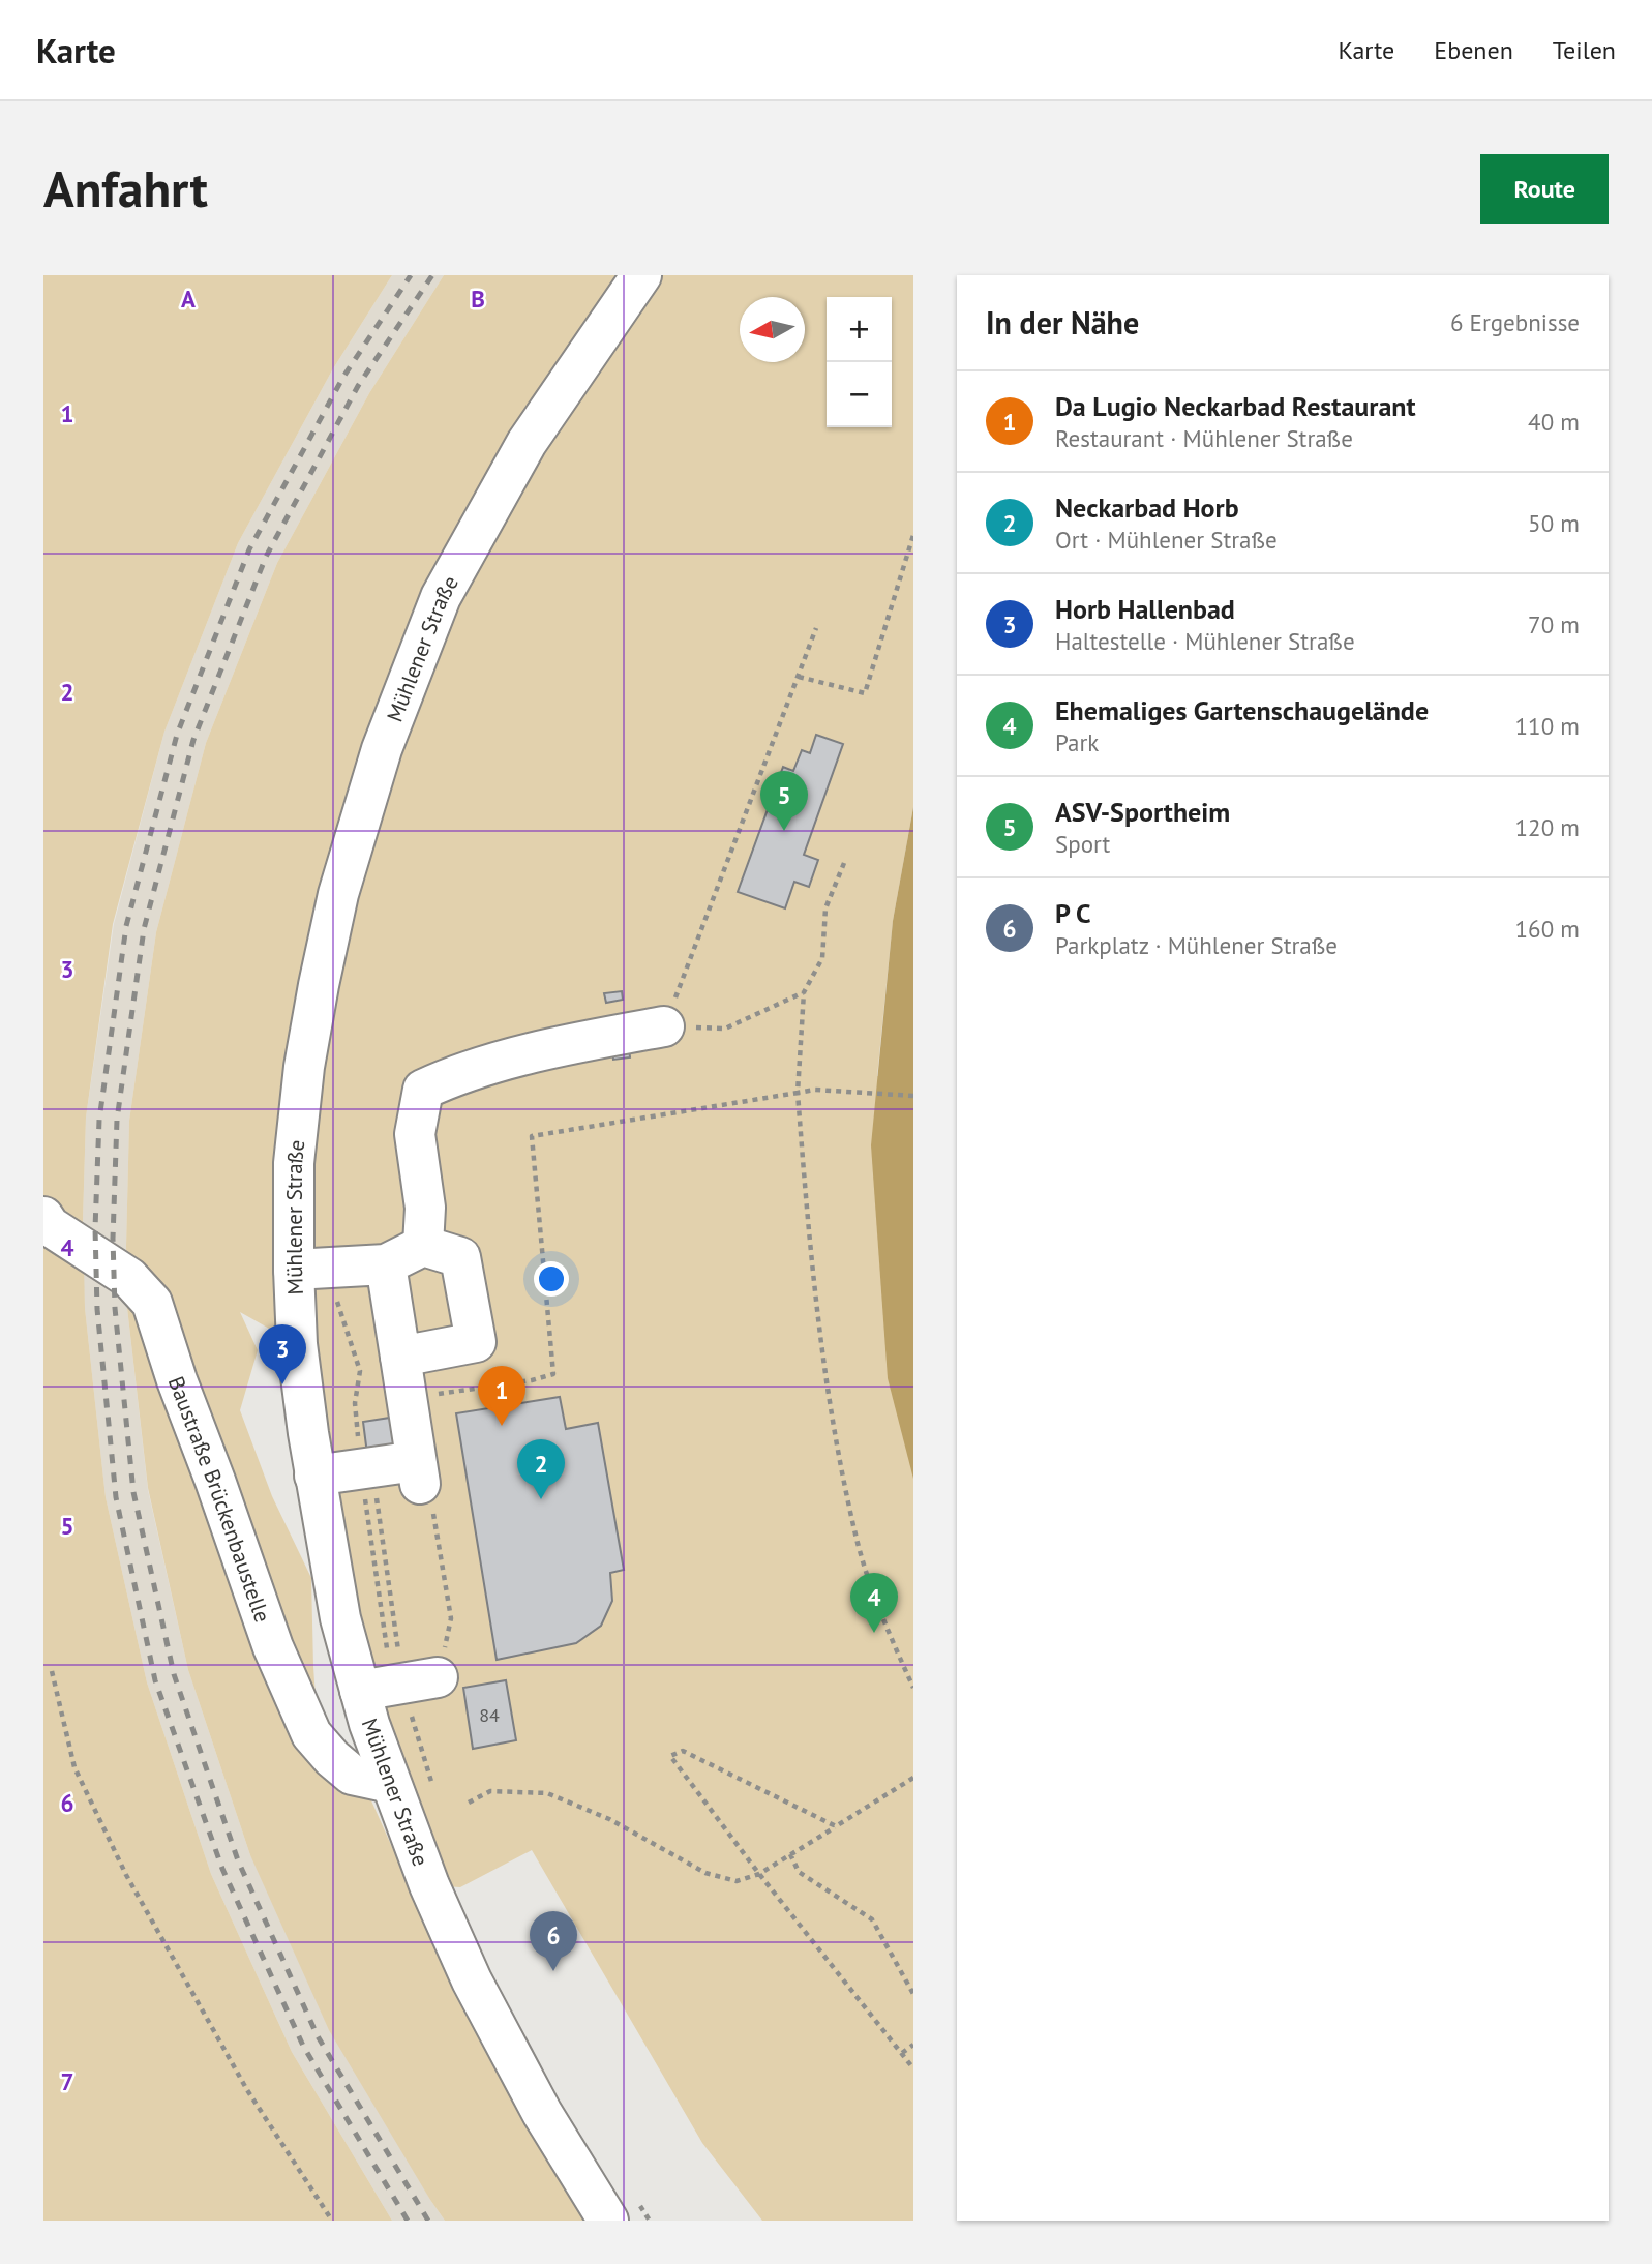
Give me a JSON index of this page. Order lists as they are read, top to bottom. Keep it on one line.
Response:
{"streets":{"main road":["Mühlener Straße","Baustraße Brückenbaustelle"]},"crossings":[["Mühlener Straße","Baustraße Brückenbaustelle"]],"house_numbers":["84"],"north":"left","page":{"header":"Karte","nav":["Karte","Ebenen","Teilen"],"buttons":"Route","title":"Anfahrt","heading":["In der Nähe","6 Ergebnisse"],"map_buttons":["+","−"],"list":[{"mark":"1","name":"Da Lugio Neckarbad Restaurant","note":"Restaurant · Mühlener Straße","value":"40 m"},{"mark":"2","name":"Neckarbad Horb","note":"Ort · Mühlener Straße","value":"50 m"},{"mark":"3","name":"Horb Hallenbad","note":"Haltestelle · Mühlener Straße","value":"70 m"},{"mark":"4","name":"Ehemaliges Gartenschaugelände","note":"Park","value":"110 m"},{"mark":"5","name":"ASV-Sportheim","note":"Sport","value":"120 m"},{"mark":"6","name":"P C","note":"Parkplatz · Mühlener Straße","value":"160 m"}],"pins":["5","3","1","2","4","6"]},"grid":{"columns":["A","B"],"rows":["1","2","3","4","5","6","7"]}}
